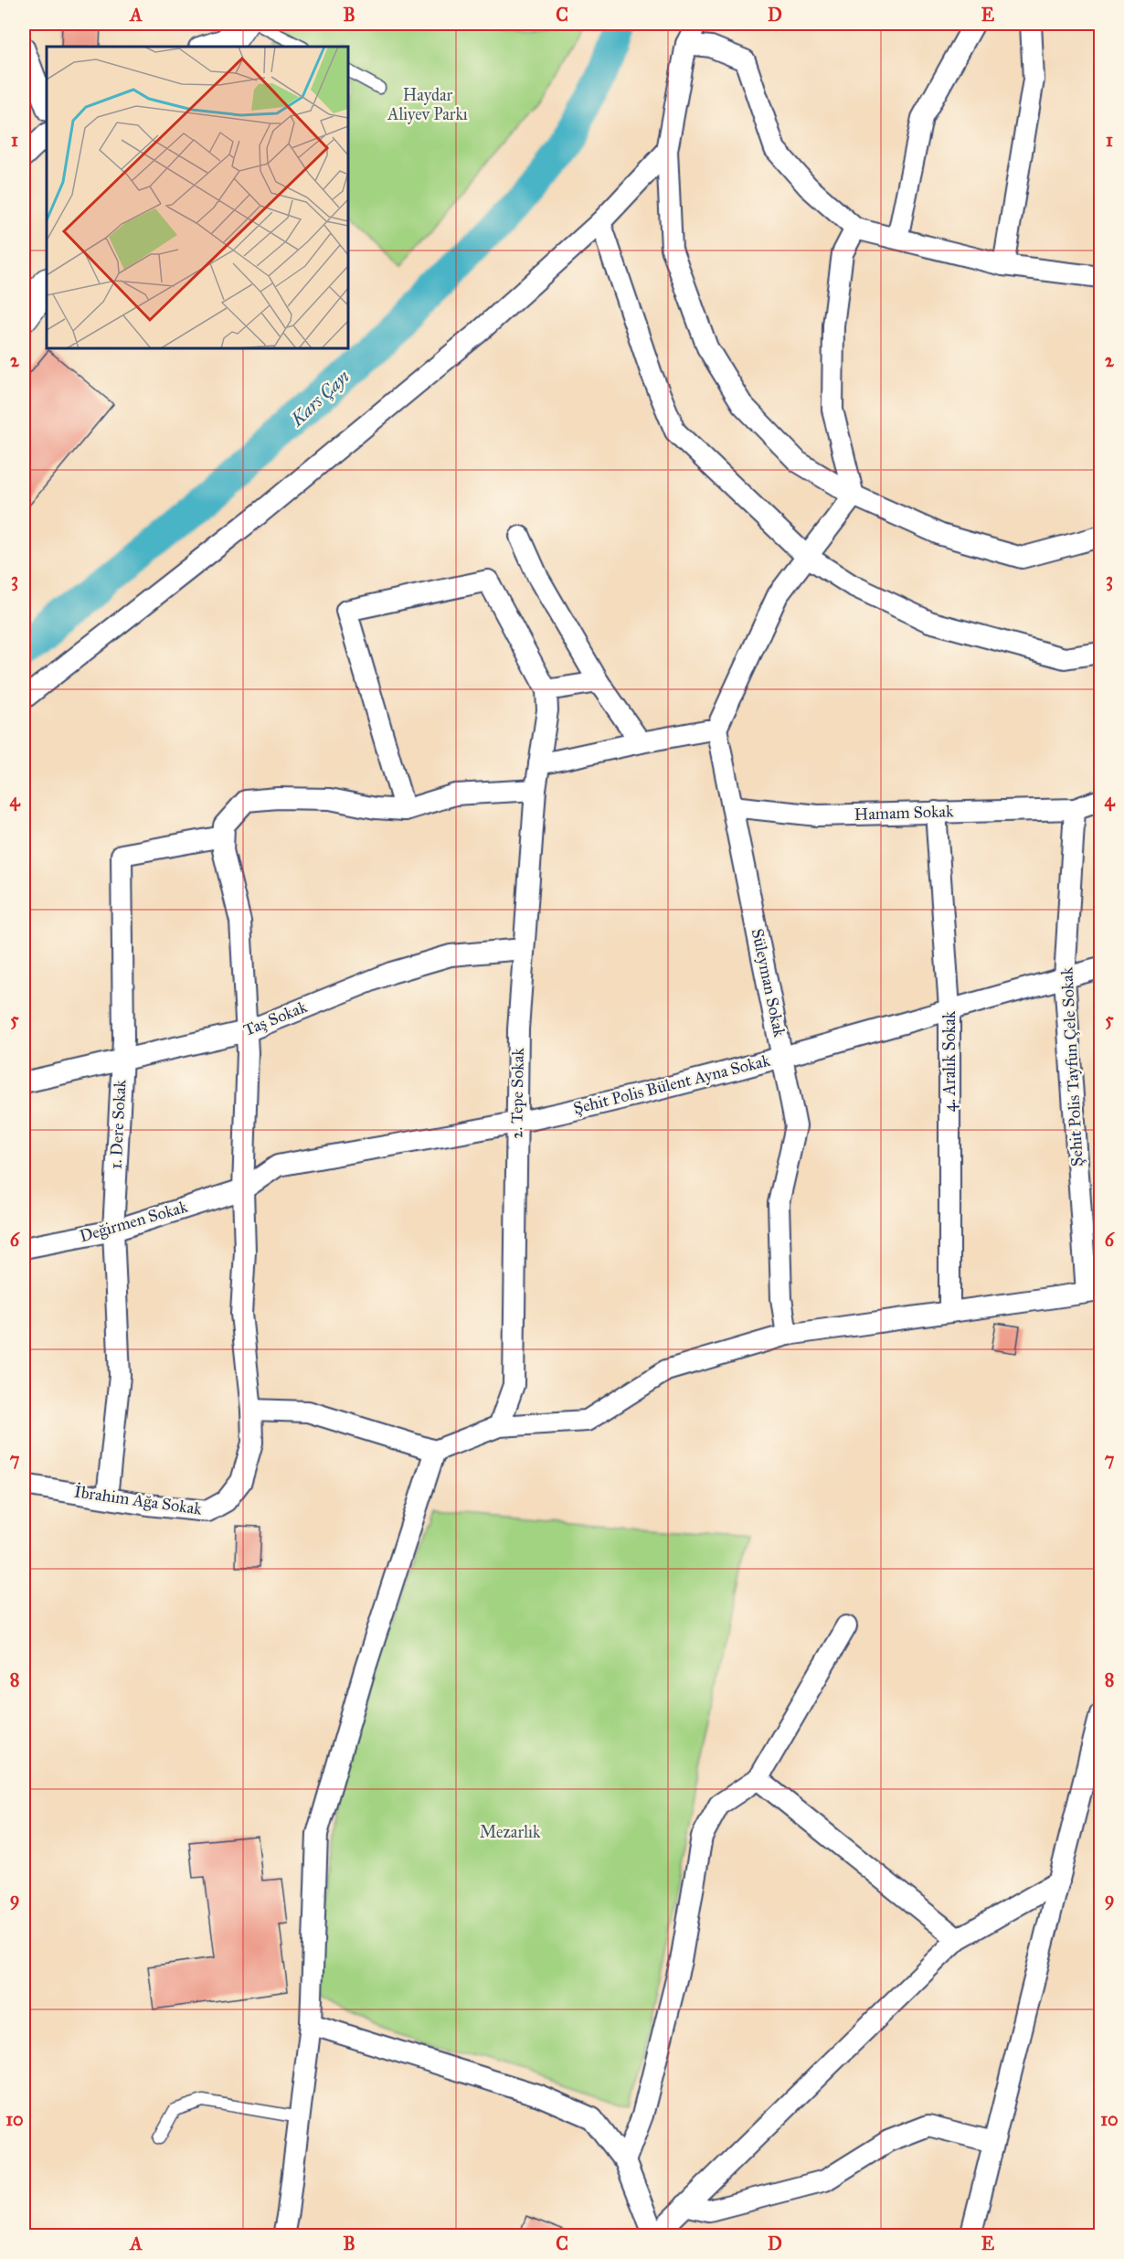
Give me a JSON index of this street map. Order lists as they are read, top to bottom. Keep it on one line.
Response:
{"streets":{"street":["Hamam Sokak","Süleyman Sokak","Taş Sokak","4. Aralık Sokak","Şehit Polis Tayfun Çele Sokak","Şehit Polis Bülent Ayna Sokak","2. Tepe Sokak","1. Dere Sokak","Değirmen Sokak","İbrahim Ağa Sokak"]},"crossings":[["Hamam Sokak","Süleyman Sokak"],["Hamam Sokak","4. Aralık Sokak"],["Hamam Sokak","Şehit Polis Tayfun Çele Sokak"],["Süleyman Sokak","Şehit Polis Bülent Ayna Sokak"],["Taş Sokak","2. Tepe Sokak"],["Taş Sokak","1. Dere Sokak"],["Taş Sokak","İbrahim Ağa Sokak"],["4. Aralık Sokak","Şehit Polis Bülent Ayna Sokak"],["Şehit Polis Tayfun Çele Sokak","Şehit Polis Bülent Ayna Sokak"],["Şehit Polis Bülent Ayna Sokak","2. Tepe Sokak"],["Şehit Polis Bülent Ayna Sokak","Değirmen Sokak"],["Şehit Polis Bülent Ayna Sokak","İbrahim Ağa Sokak"],["1. Dere Sokak","Değirmen Sokak"],["1. Dere Sokak","İbrahim Ağa Sokak"],["Değirmen Sokak","İbrahim Ağa Sokak"]],"water":["Kars Çayı"],"parks":["Haydar Aliyev Parkı","Mezarlık"],"grid":{"columns":["A","B","C","D","E"],"rows":["1","2","3","4","5","6","7","8","9","10"]}}
